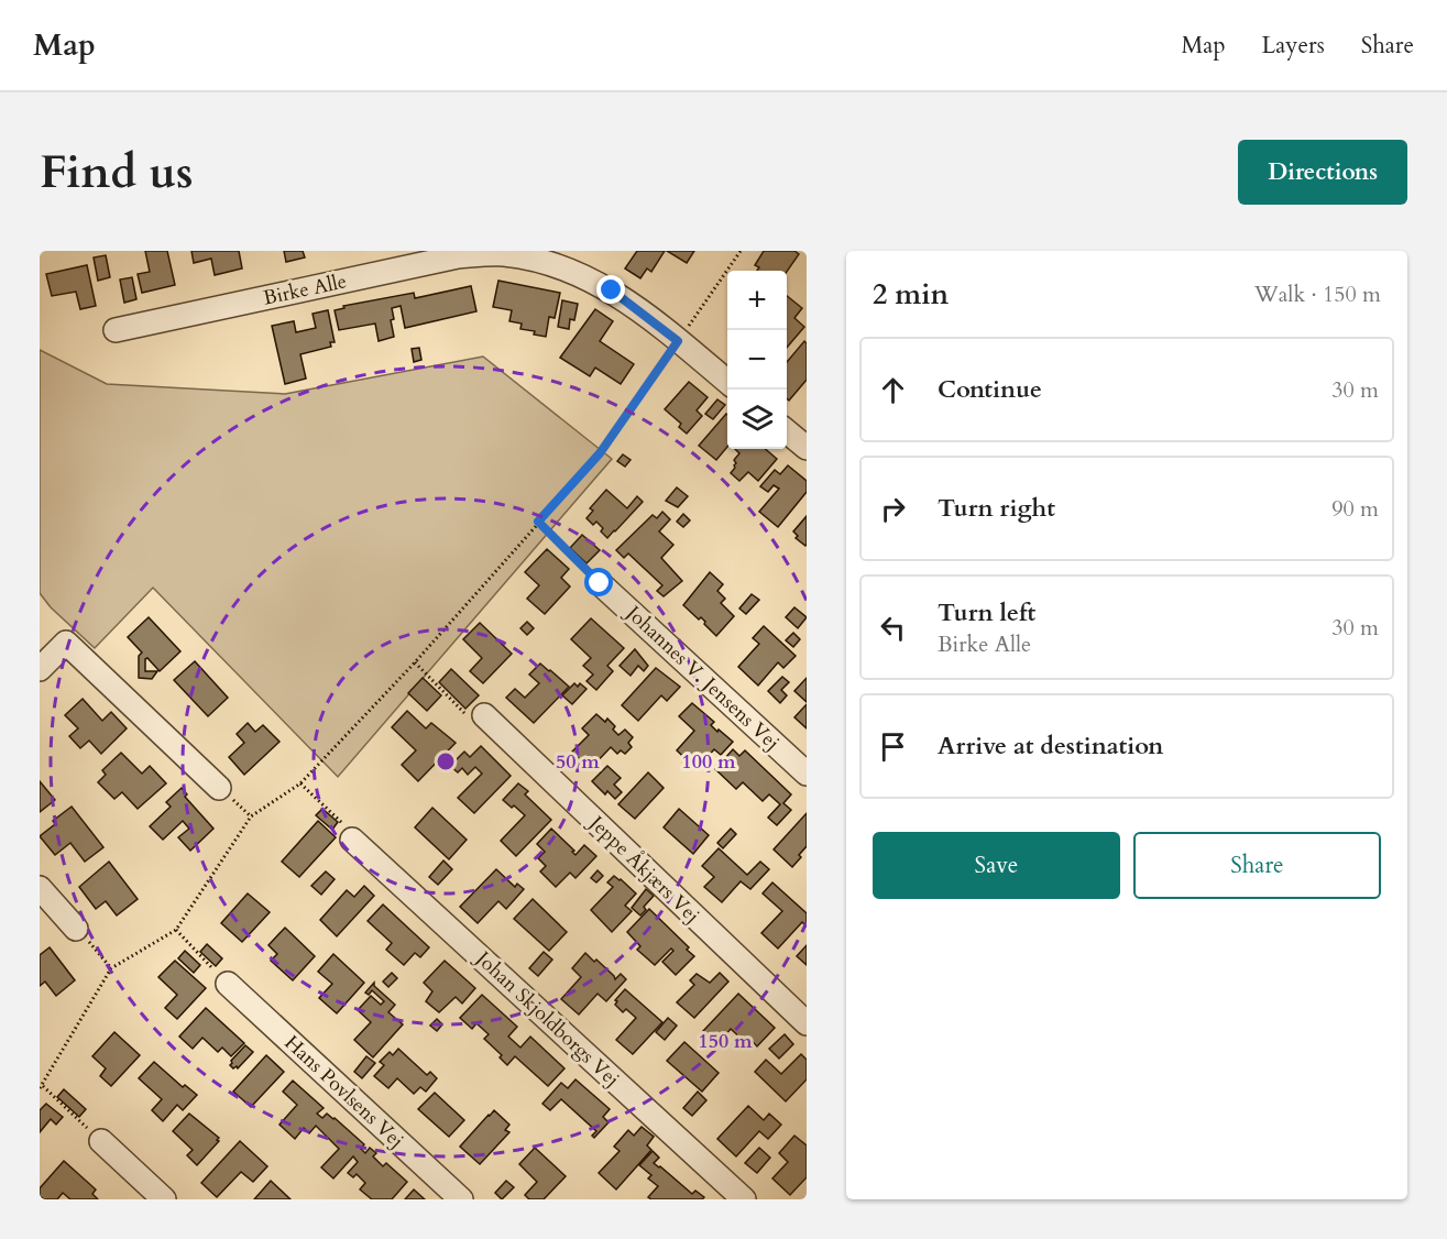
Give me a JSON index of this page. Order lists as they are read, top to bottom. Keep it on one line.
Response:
{"streets":{"street":["Birke Alle","Johannes V. Jensens Vej","Jeppe Åkjærs Vej","Johan Skjoldborgs Vej","Hans Povlsens Vej"]},"page":{"header":"Map","nav":["Map","Layers","Share"],"buttons":["Directions",["Save","Share"]],"title":"Find us","heading":["2 min","Walk · 150 m"],"map_buttons":["+","−"],"list":[["Continue","30 m"],["Turn right","90 m"],["Turn left","Birke Alle","30 m"],"Arrive at destination"]},"rings":["50 m","100 m","150 m"]}
